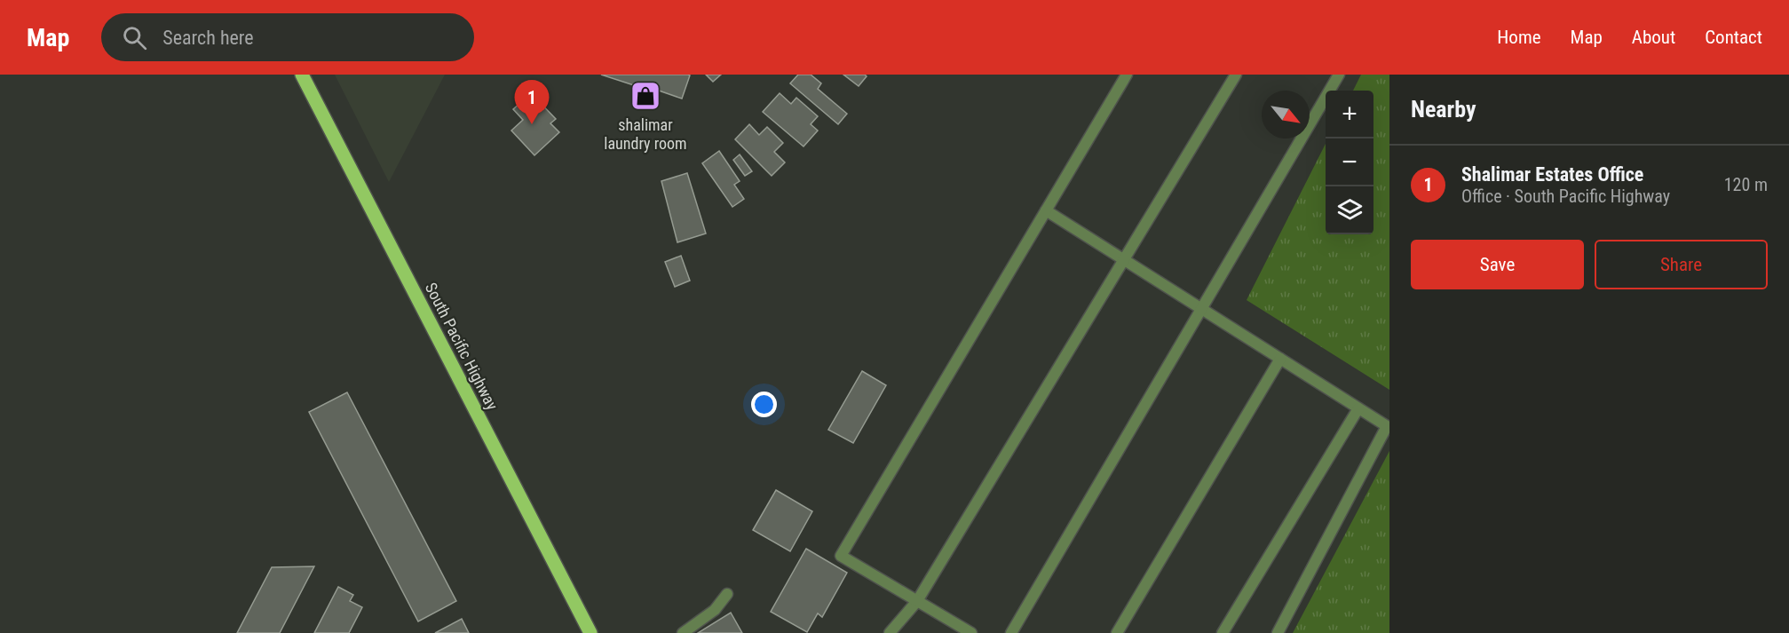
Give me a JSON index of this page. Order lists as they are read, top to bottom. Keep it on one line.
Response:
{"streets":{"main road":["South Pacific Highway"]},"places":{"shop":["shalimar laundry room"]},"north":"bottom right","page":{"header":"Map","search":"Search here","nav":["Home","Map","About","Contact"],"heading":"Nearby","pins":"1","map_buttons":["+","−"],"list":[{"mark":"1","name":"Shalimar Estates Office","note":"Office · South Pacific Highway","value":"120 m"}],"buttons":["Save","Share"]}}
